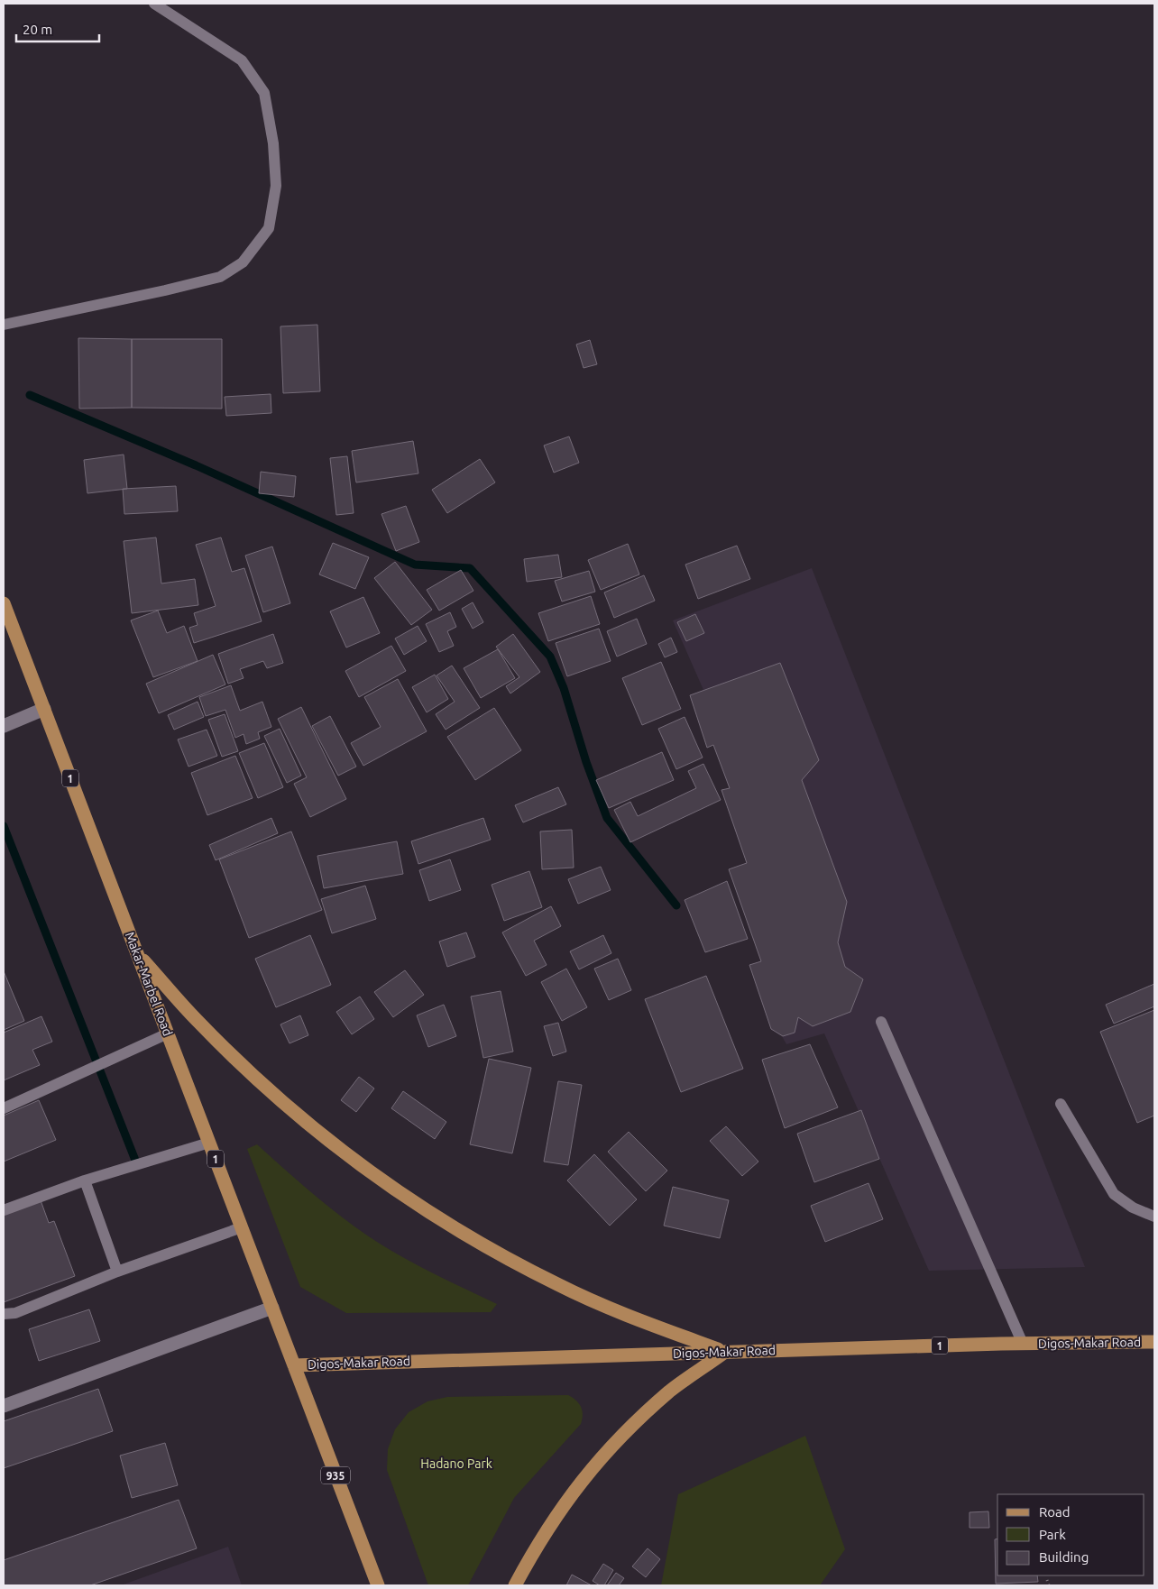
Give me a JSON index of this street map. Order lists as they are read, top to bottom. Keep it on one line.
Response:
{"streets":{"main road":["1","Makar-Marbel Road","Digos-Makar Road","935"]},"crossings":[["Makar-Marbel Road","Digos-Makar Road"],["Makar-Marbel Road","935"],["Digos-Makar Road","935"]],"parks":["Hadano Park"],"legend":["Road","Park","Building"],"scale_bar":"20 m"}
